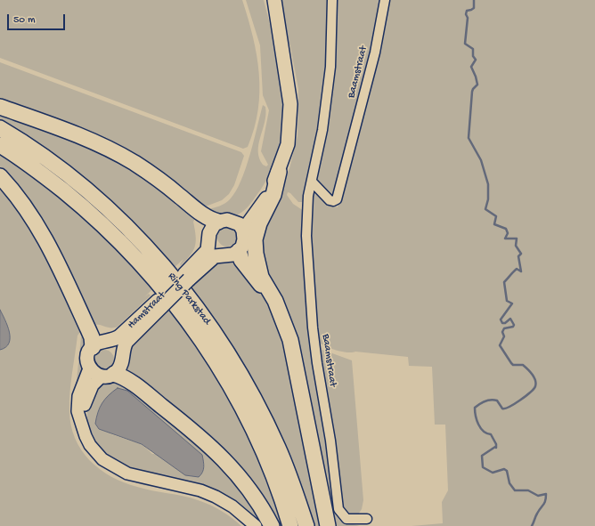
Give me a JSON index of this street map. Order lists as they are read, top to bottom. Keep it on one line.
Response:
{"streets":{"highway":["Ring Parkstad"],"main road":["Hamstraat"],"street":["Baamstraat"]},"scale_bar":"50 m"}
